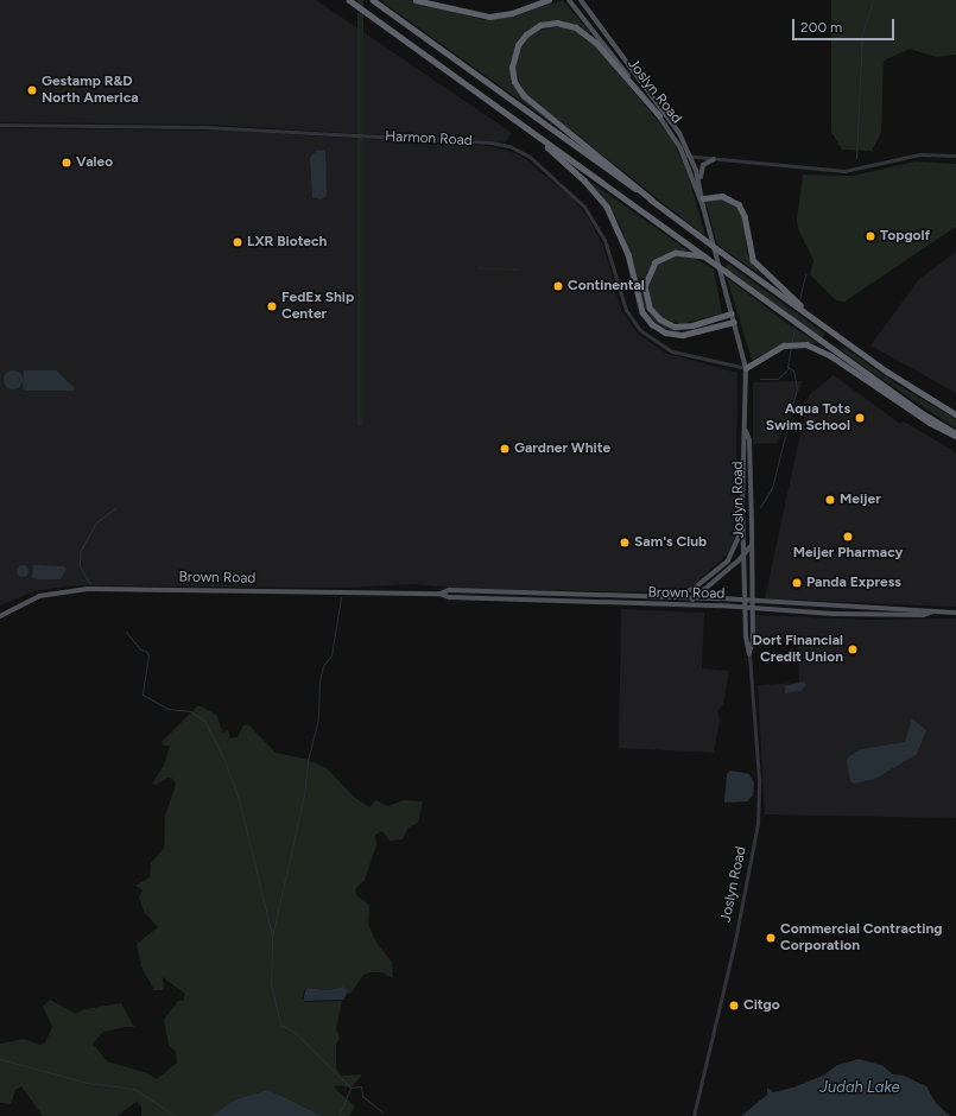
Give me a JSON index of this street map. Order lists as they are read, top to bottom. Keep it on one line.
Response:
{"streets":{"main road":["Joslyn Road","Brown Road"],"street":["Harmon Road"]},"crossings":[["Joslyn Road","Harmon Road"],["Joslyn Road","Brown Road"]],"water":["Judah Lake"],"places":["Gestamp R&D North America","Valeo","Topgolf","LXR Biotech","Continental","FedEx Ship Center","Aqua Tots Swim School","Gardner White","Meijer","Meijer Pharmacy","Sam's Club","Panda Express","Dort Financial Credit Union","Commercial Contracting Corporation","Citgo"],"scale_bar":"200 m"}
